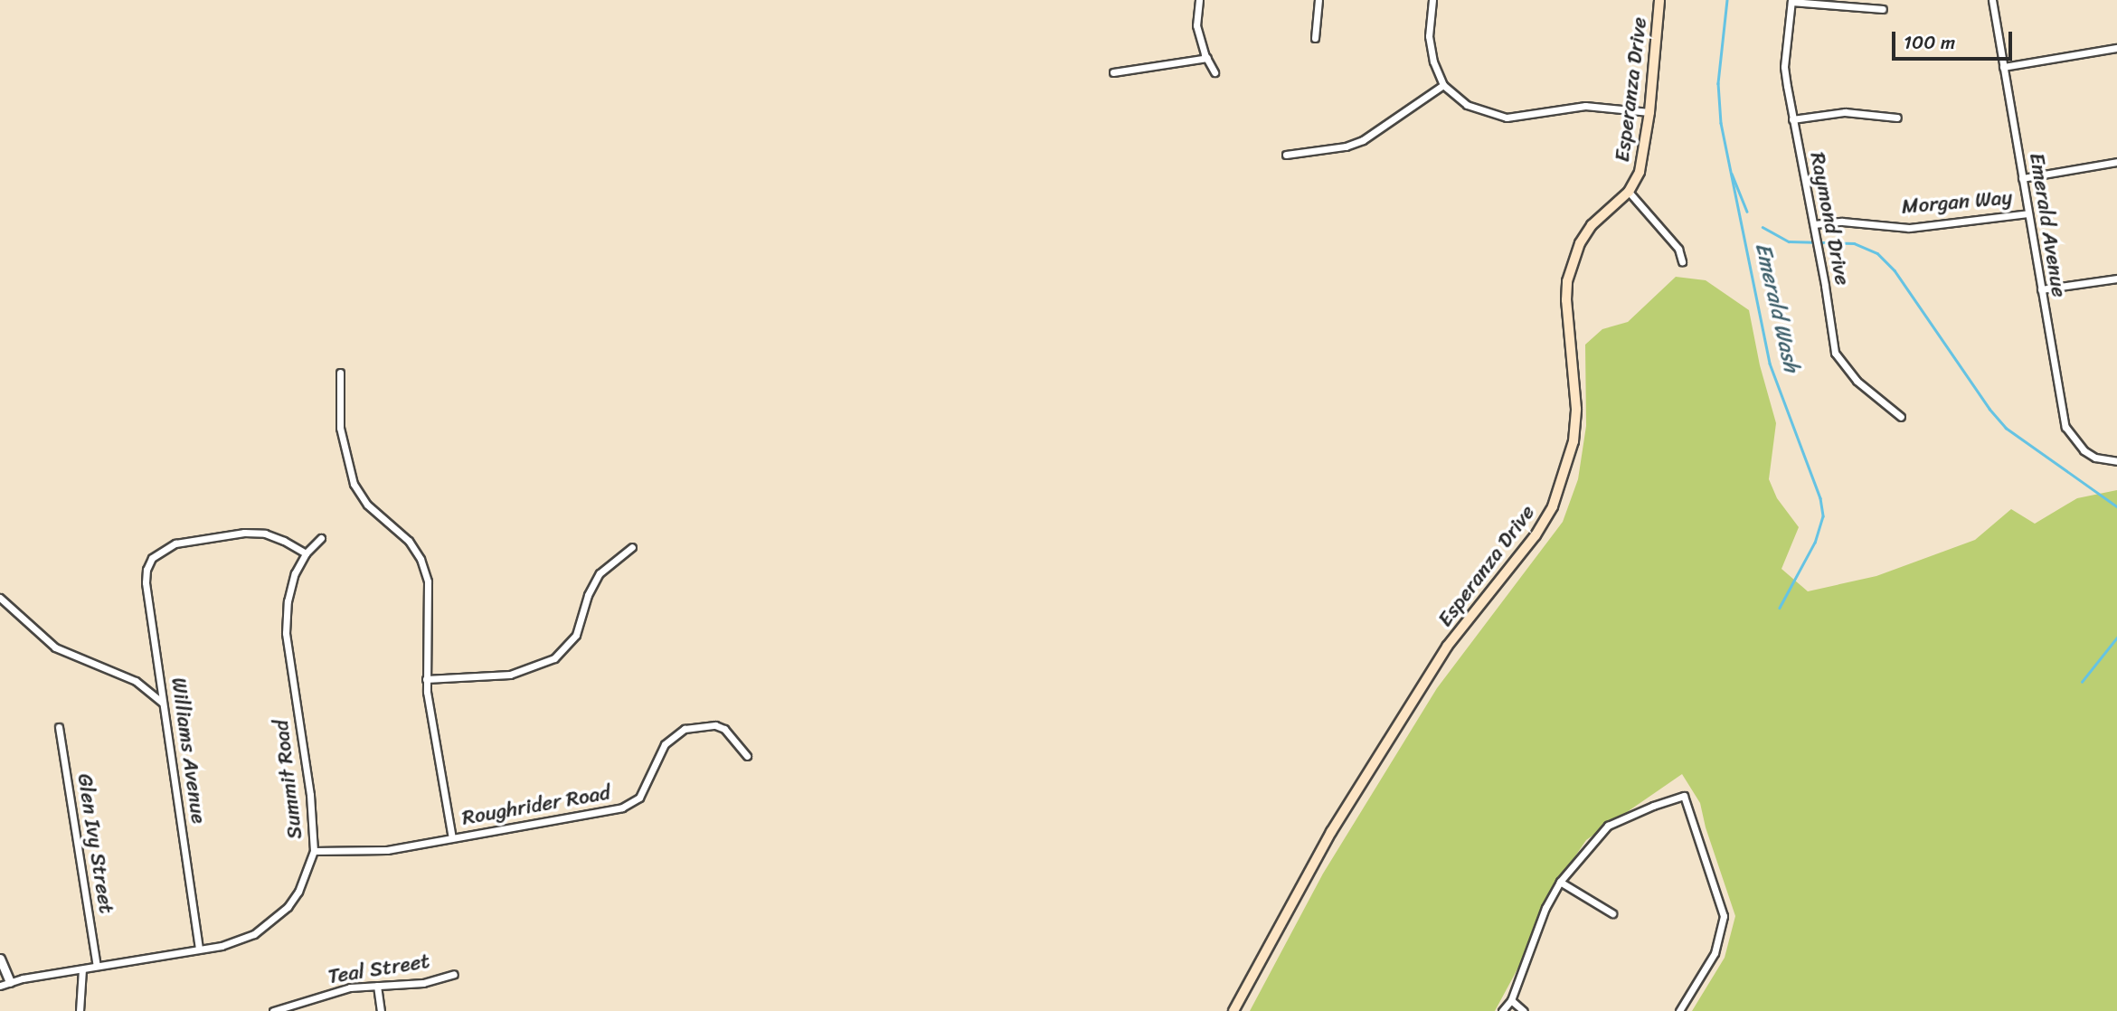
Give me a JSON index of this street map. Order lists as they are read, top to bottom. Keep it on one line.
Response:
{"streets":{"main road":["Esperanza Drive"],"street":["Morgan Way","Raymond Drive","Emerald Avenue","Williams Avenue","Summit Road","Roughrider Road","Glen Ivy Street","Teal Street"]},"crossings":[["Morgan Way","Raymond Drive"],["Morgan Way","Emerald Avenue"],["Williams Avenue","Summit Road"],["Summit Road","Roughrider Road"],["Summit Road","Glen Ivy Street"]],"water":["Emerald Wash"],"scale_bar":"100 m"}
